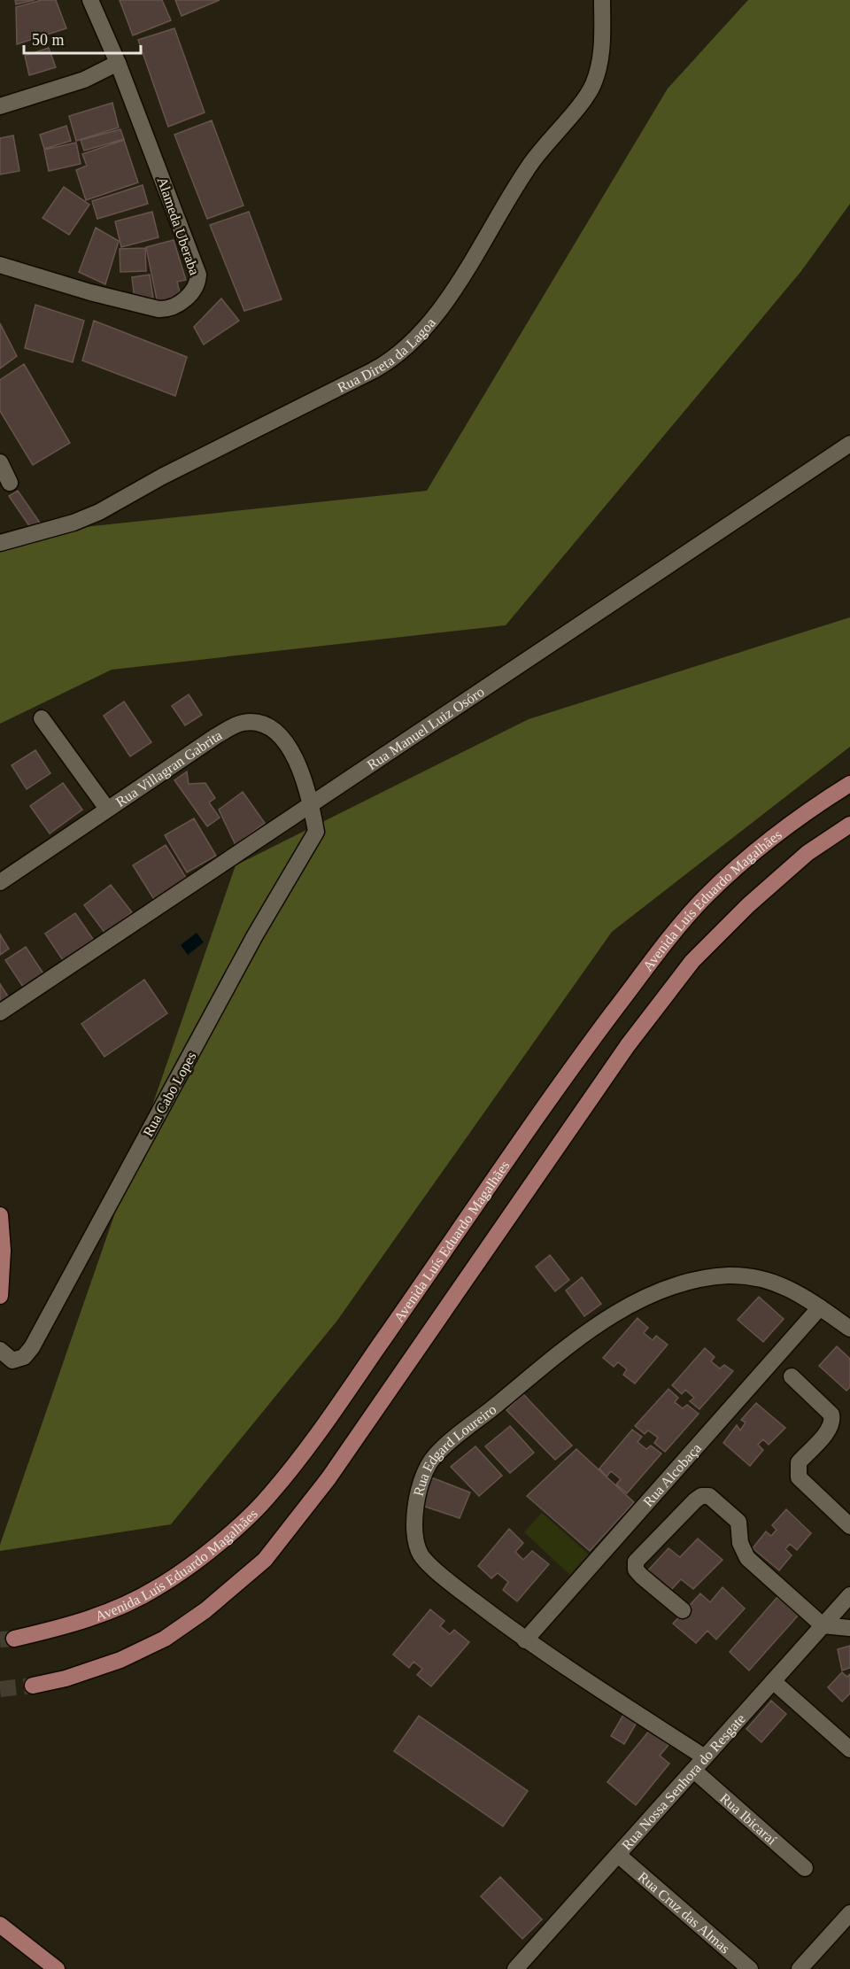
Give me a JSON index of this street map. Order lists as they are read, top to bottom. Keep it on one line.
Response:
{"streets":{"main road":["Avenida Luís Eduardo Magalhães"],"street":["Alameda Uberaba","Rua Direta da Lagoa","Rua Manuel Luiz Osóro","Rua Villagran Gabrita","Rua Cabo Lopes","Rua Edgard Loureiro","Rua Alcobaça","Rua Nossa Senhora do Resgate","Rua Ibicaraí","Rua Cruz das Almas"]},"crossings":[["Rua Manuel Luiz Osóro","Rua Villagran Gabrita"],["Rua Manuel Luiz Osóro","Rua Cabo Lopes"],["Rua Villagran Gabrita","Rua Cabo Lopes"],["Rua Edgard Loureiro","Rua Alcobaça"],["Rua Edgard Loureiro","Rua Nossa Senhora do Resgate"],["Rua Nossa Senhora do Resgate","Rua Ibicaraí"],["Rua Nossa Senhora do Resgate","Rua Cruz das Almas"]],"scale_bar":"50 m"}
